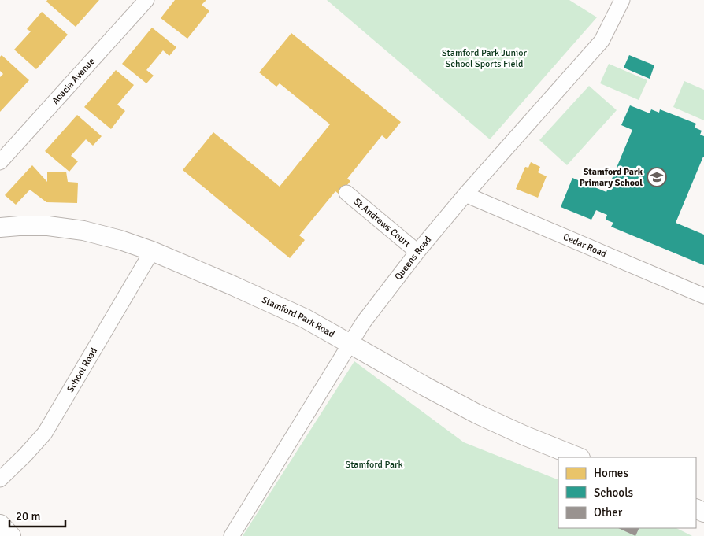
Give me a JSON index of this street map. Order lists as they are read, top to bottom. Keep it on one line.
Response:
{"streets":{"street":["Acacia Avenue","St Andrews Court","Cedar Road","Queens Road","Stamford Park Road","School Road"]},"crossings":[["St Andrews Court","Queens Road"],["Cedar Road","Queens Road"],["Queens Road","Stamford Park Road"],["Stamford Park Road","School Road"]],"parks":["Stamford Park Junior School Sports Field","Stamford Park"],"places":{"school or university":["Stamford Park Primary School"]},"legend":["Homes","Schools","Other"],"scale_bar":"20 m"}
